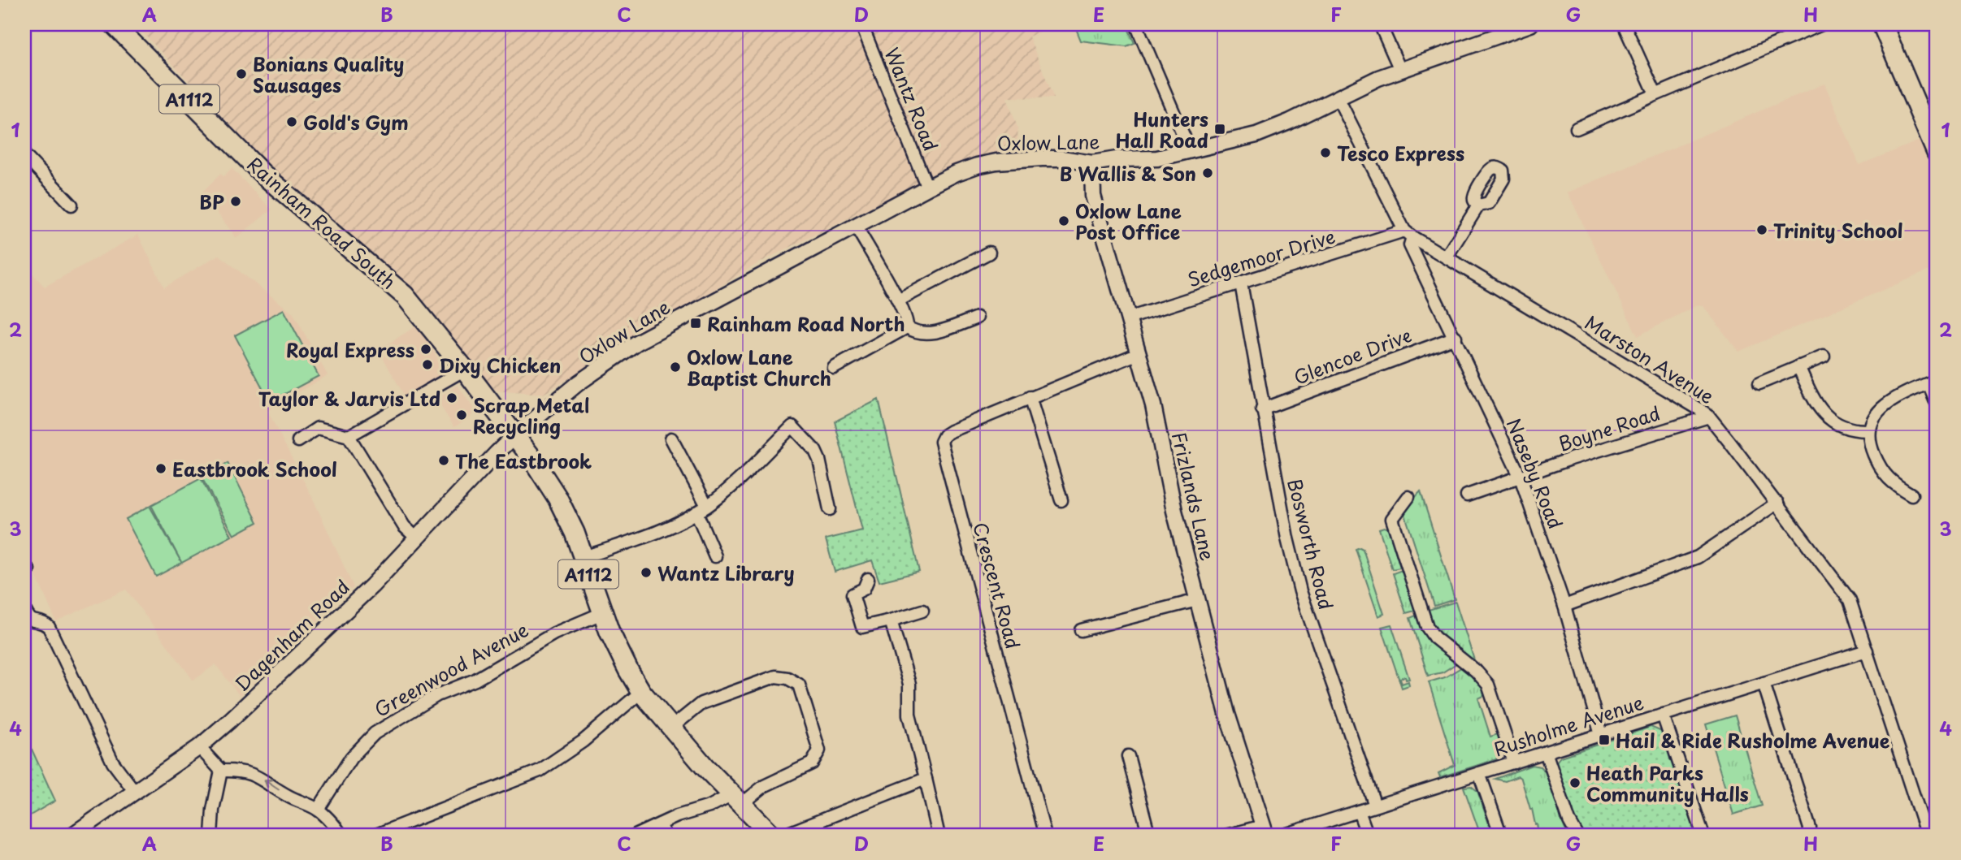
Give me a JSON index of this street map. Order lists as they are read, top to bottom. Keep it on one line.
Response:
{"streets":{"main road":["A1112","Rainham Road South"],"street":["Wantz Road","Oxlow Lane","Sedgemoor Drive","Glencoe Drive","Marston Avenue","Boyne Road","Naseby Road","Frizlands Lane","Bosworth Road","Crescent Road","Dagenham Road","Greenwood Avenue","Rusholme Avenue"]},"crossings":[["A1112","Oxlow Lane"],["A1112","Rainham Road South"],["A1112","Dagenham Road"],["A1112","Greenwood Avenue"],["Wantz Road","Oxlow Lane"],["Oxlow Lane","Rainham Road South"],["Oxlow Lane","Frizlands Lane"],["Oxlow Lane","Dagenham Road"],["Rainham Road South","Dagenham Road"],["Sedgemoor Drive","Marston Avenue"],["Sedgemoor Drive","Naseby Road"],["Sedgemoor Drive","Frizlands Lane"],["Sedgemoor Drive","Bosworth Road"],["Glencoe Drive","Naseby Road"],["Glencoe Drive","Bosworth Road"],["Marston Avenue","Boyne Road"],["Marston Avenue","Naseby Road"],["Marston Avenue","Rusholme Avenue"],["Boyne Road","Naseby Road"],["Naseby Road","Rusholme Avenue"],["Frizlands Lane","Crescent Road"],["Bosworth Road","Rusholme Avenue"]],"places":{"other":["Bonians Quality Sausages","Gold's Gym","Tesco Express","B Wallis & Son","BP","Oxlow Lane Post Office","Trinity School","Royal Express","Dixy Chicken","Oxlow Lane Baptist Church","Taylor & Jarvis Ltd","Scrap Metal Recycling","The Eastbrook","Eastbrook School","Wantz Library","Heath Parks Community Halls"],"transit":["Hunters Hall Road","Rainham Road North","Hail & Ride Rusholme Avenue"]},"grid":{"columns":["A","B","C","D","E","F","G","H"],"rows":["1","2","3","4"]}}
